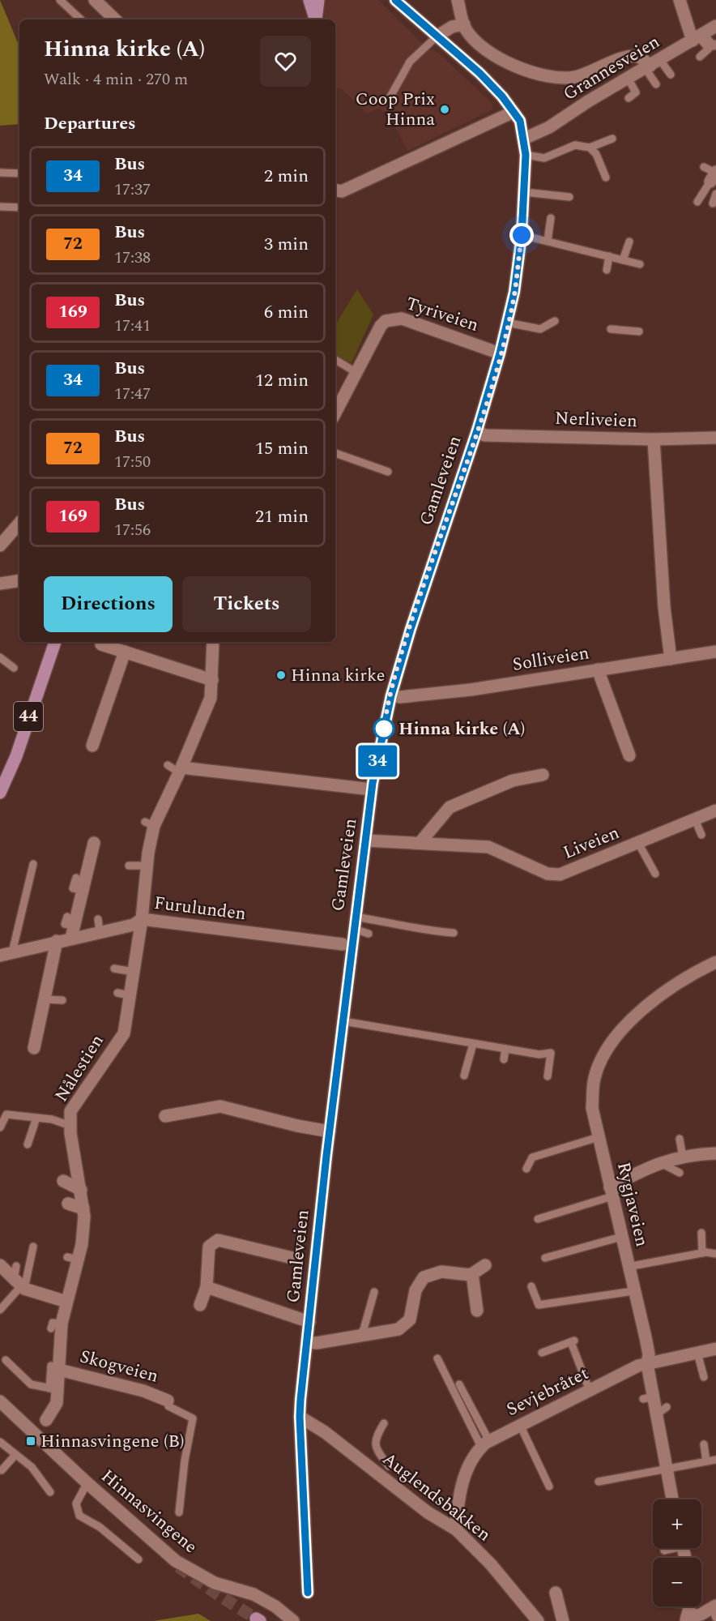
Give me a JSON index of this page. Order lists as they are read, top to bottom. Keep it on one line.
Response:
{"streets":{"main road":["44"],"street":["Grannesveien","Tyriveien","Nerliveien","Gamleveien","Solliveien","Liveien","Furulunden","Nålestien","Rygjaveien","Skogveien","Sevjebråtet","Auglendsbakken","Hinnasvingene"]},"crossings":[["Grannesveien","Gamleveien"],["Tyriveien","Gamleveien"],["Nerliveien","Gamleveien"],["Gamleveien","Solliveien"],["Gamleveien","Liveien"],["Gamleveien","Auglendsbakken"],["Furulunden","Nålestien"],["Nålestien","Skogveien"],["Rygjaveien","Sevjebråtet"]],"places":{"other":["Coop Prix Hinna","Hinna kirke","Hinna kirke (A)"],"transit":["Hinnasvingene (B)"]},"lines":["bus line 34"],"page":{"on_map":"34","heading":[["Hinna kirke (A)","Walk · 4 min · 270 m"],"Departures"],"list":[{"mark":"34","name":"Bus","note":"17:37","value":"2 min"},{"mark":"72","name":"Bus","note":"17:38","value":"3 min"},{"mark":"169","name":"Bus","note":"17:41","value":"6 min"},{"mark":"34","name":"Bus","note":"17:47","value":"12 min"},{"mark":"72","name":"Bus","note":"17:50","value":"15 min"},{"mark":"169","name":"Bus","note":"17:56","value":"21 min"}],"buttons":["Directions","Tickets"],"map_buttons":["+","−"]}}
